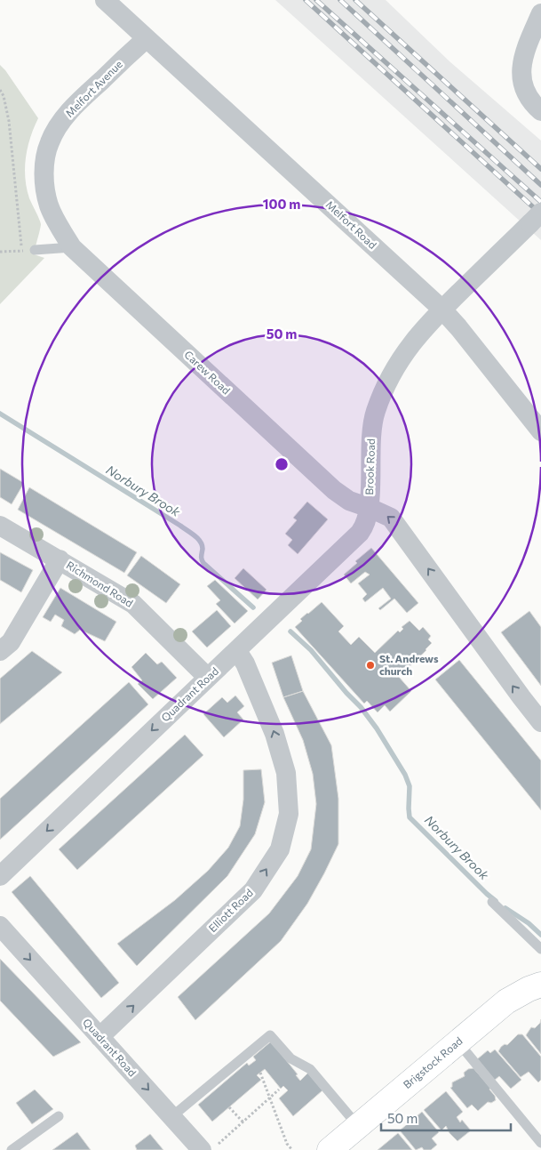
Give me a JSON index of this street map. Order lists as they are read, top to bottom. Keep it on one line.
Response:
{"streets":{"main road":["Brigstock Road"],"street":["Melfort Avenue","Melfort Road","Carew Road","Brook Road","Richmond Road","Quadrant Road","Elliott Road"]},"crossings":[["Melfort Avenue","Melfort Road"],["Melfort Avenue","Carew Road"],["Melfort Road","Brook Road"],["Carew Road","Brook Road"],["Carew Road","Quadrant Road"],["Brook Road","Quadrant Road"],["Richmond Road","Quadrant Road"],["Quadrant Road","Elliott Road"]],"one_way":["Brook Road","Elliott Road"],"water":["Norbury Brook"],"places":["St. Andrews church"],"scale_bar":"50 m","rings":["100 m","50 m"]}
